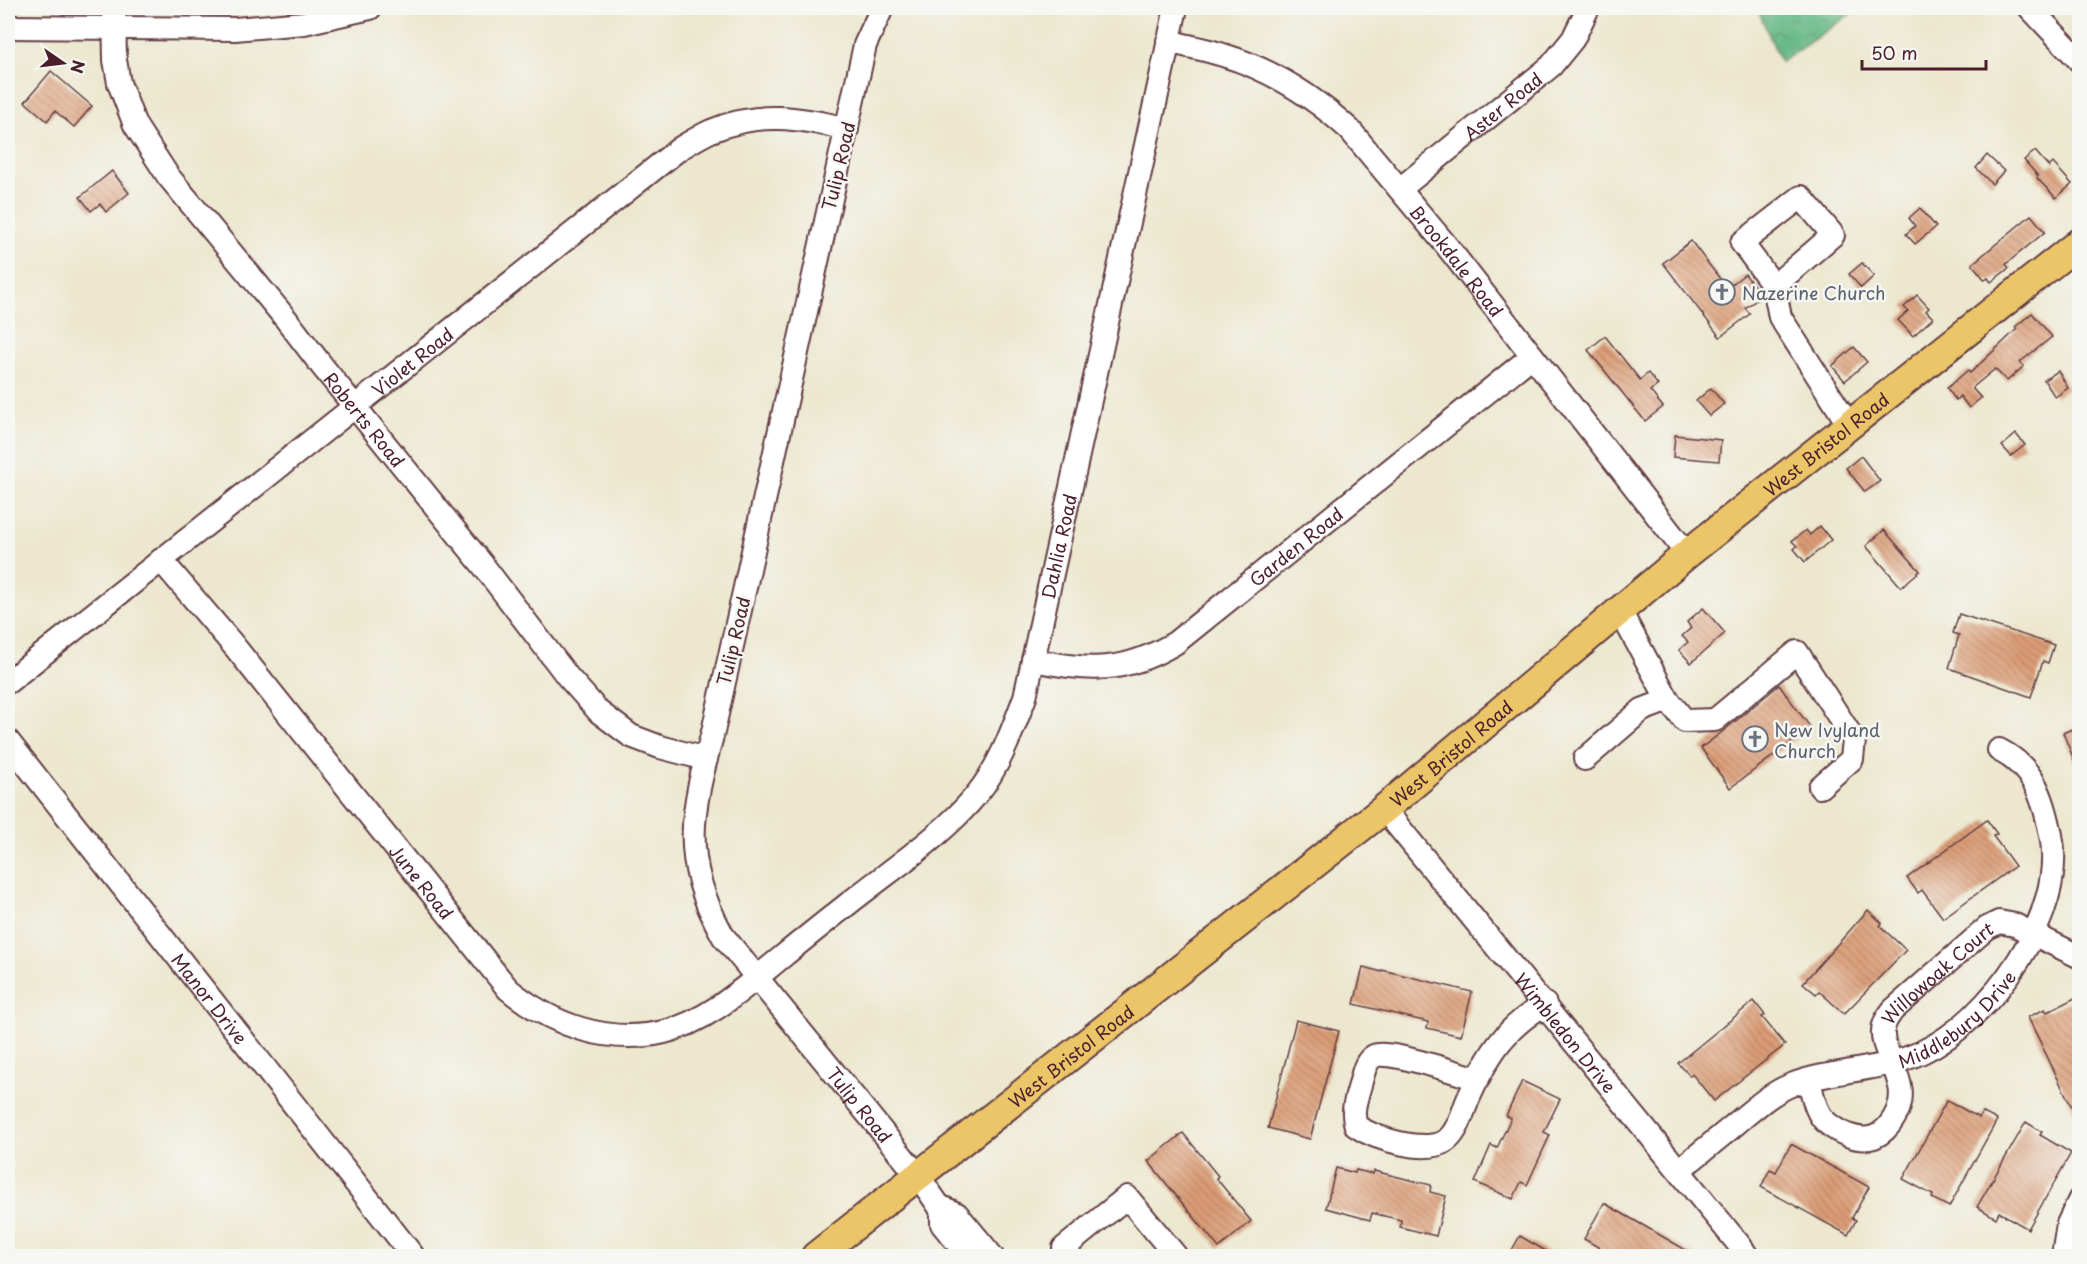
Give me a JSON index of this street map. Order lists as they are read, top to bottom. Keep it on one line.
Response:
{"streets":{"main road":["West Bristol Road"],"street":["Aster Road","Tulip Road","Brookdale Road","Violet Road","Roberts Road","Garden Road","Dahlia Road","June Road","Willowoak Court","Manor Drive","Middlebury Drive","Wimbledon Drive"]},"crossings":[["Aster Road","Brookdale Road"],["Tulip Road","Violet Road"],["Tulip Road","Roberts Road"],["Tulip Road","West Bristol Road"],["Tulip Road","Dahlia Road"],["Tulip Road","June Road"],["Brookdale Road","West Bristol Road"],["Brookdale Road","Garden Road"],["Brookdale Road","Dahlia Road"],["Violet Road","Roberts Road"],["Violet Road","June Road"],["West Bristol Road","Wimbledon Drive"],["Garden Road","Dahlia Road"],["Dahlia Road","June Road"],["Willowoak Court","Middlebury Drive"],["Middlebury Drive","Wimbledon Drive"]],"places":{"church":["Nazerine Church","New Ivyland Church"]},"scale_bar":"50 m","north":"right"}
